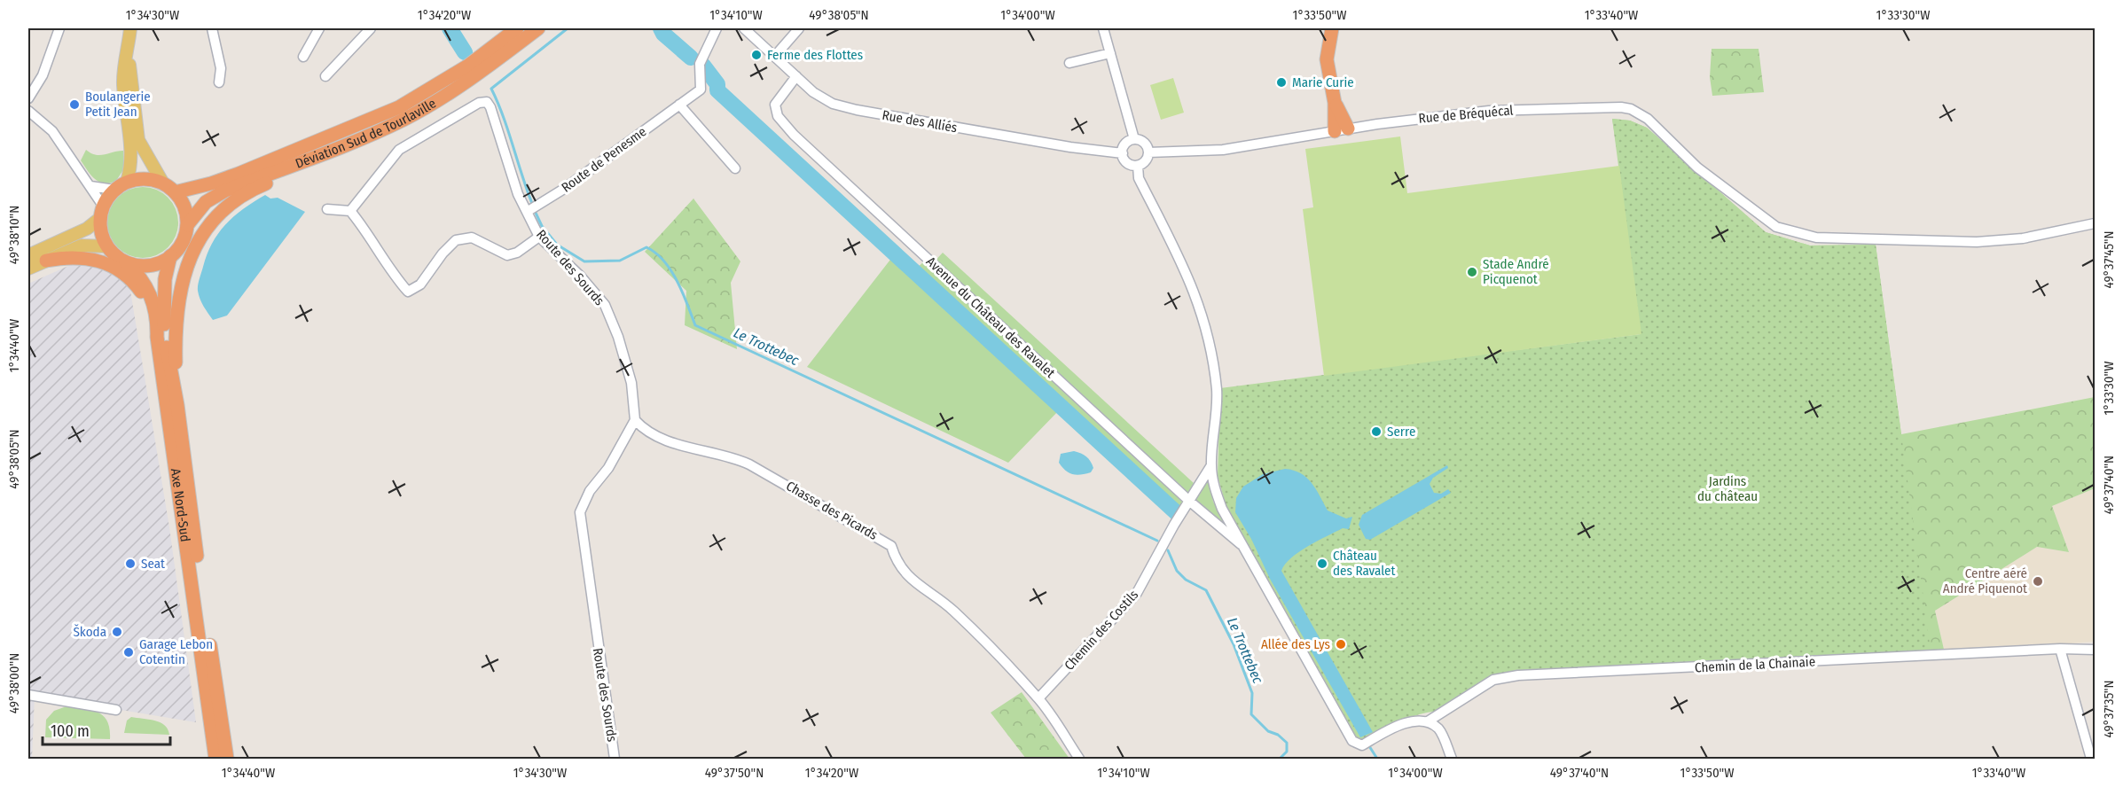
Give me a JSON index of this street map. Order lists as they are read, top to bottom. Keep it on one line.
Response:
{"streets":{"highway":["Déviation Sud de Tourlaville","Axe Nord-Sud"],"street":["Rue de Bréquécal","Rue des Alliés","Route de Penesme","Route des Sourds","Avenue du Château des Ravalet","Chasse des Picards","Chemin des Costils","Chemin de la Chainaie"]},"crossings":[["Rue de Bréquécal","Rue des Alliés"],["Rue des Alliés","Avenue du Château des Ravalet"],["Déviation Sud de Tourlaville","Axe Nord-Sud"],["Route de Penesme","Route des Sourds"],["Route des Sourds","Chasse des Picards"],["Avenue du Château des Ravalet","Chemin des Costils"],["Chasse des Picards","Chemin des Costils"]],"water":["Le Trottebec"],"parks":["Jardins du château"],"places":["Ferme des Flottes","Marie Curie","Boulangerie Petit Jean","Stade André Picquenot","Serre","Seat","Château des Ravalet","Centre aéré André Piquenot","Škoda","Allée des Lys","Garage Lebon Cotentin"],"scale_bar":"100 m","coordinates":["1°34'30\"W","1°34'20\"W","1°34'10\"W","49°38'05\"N","1°34'00\"W","1°33'50\"W","1°33'40\"W","1°33'30\"W","49°38'10\"N","49°37'45\"N","1°34'40\"W","49°37'40\"N","49°38'00\"N","49°37'35\"N","49°37'50\"N"]}
